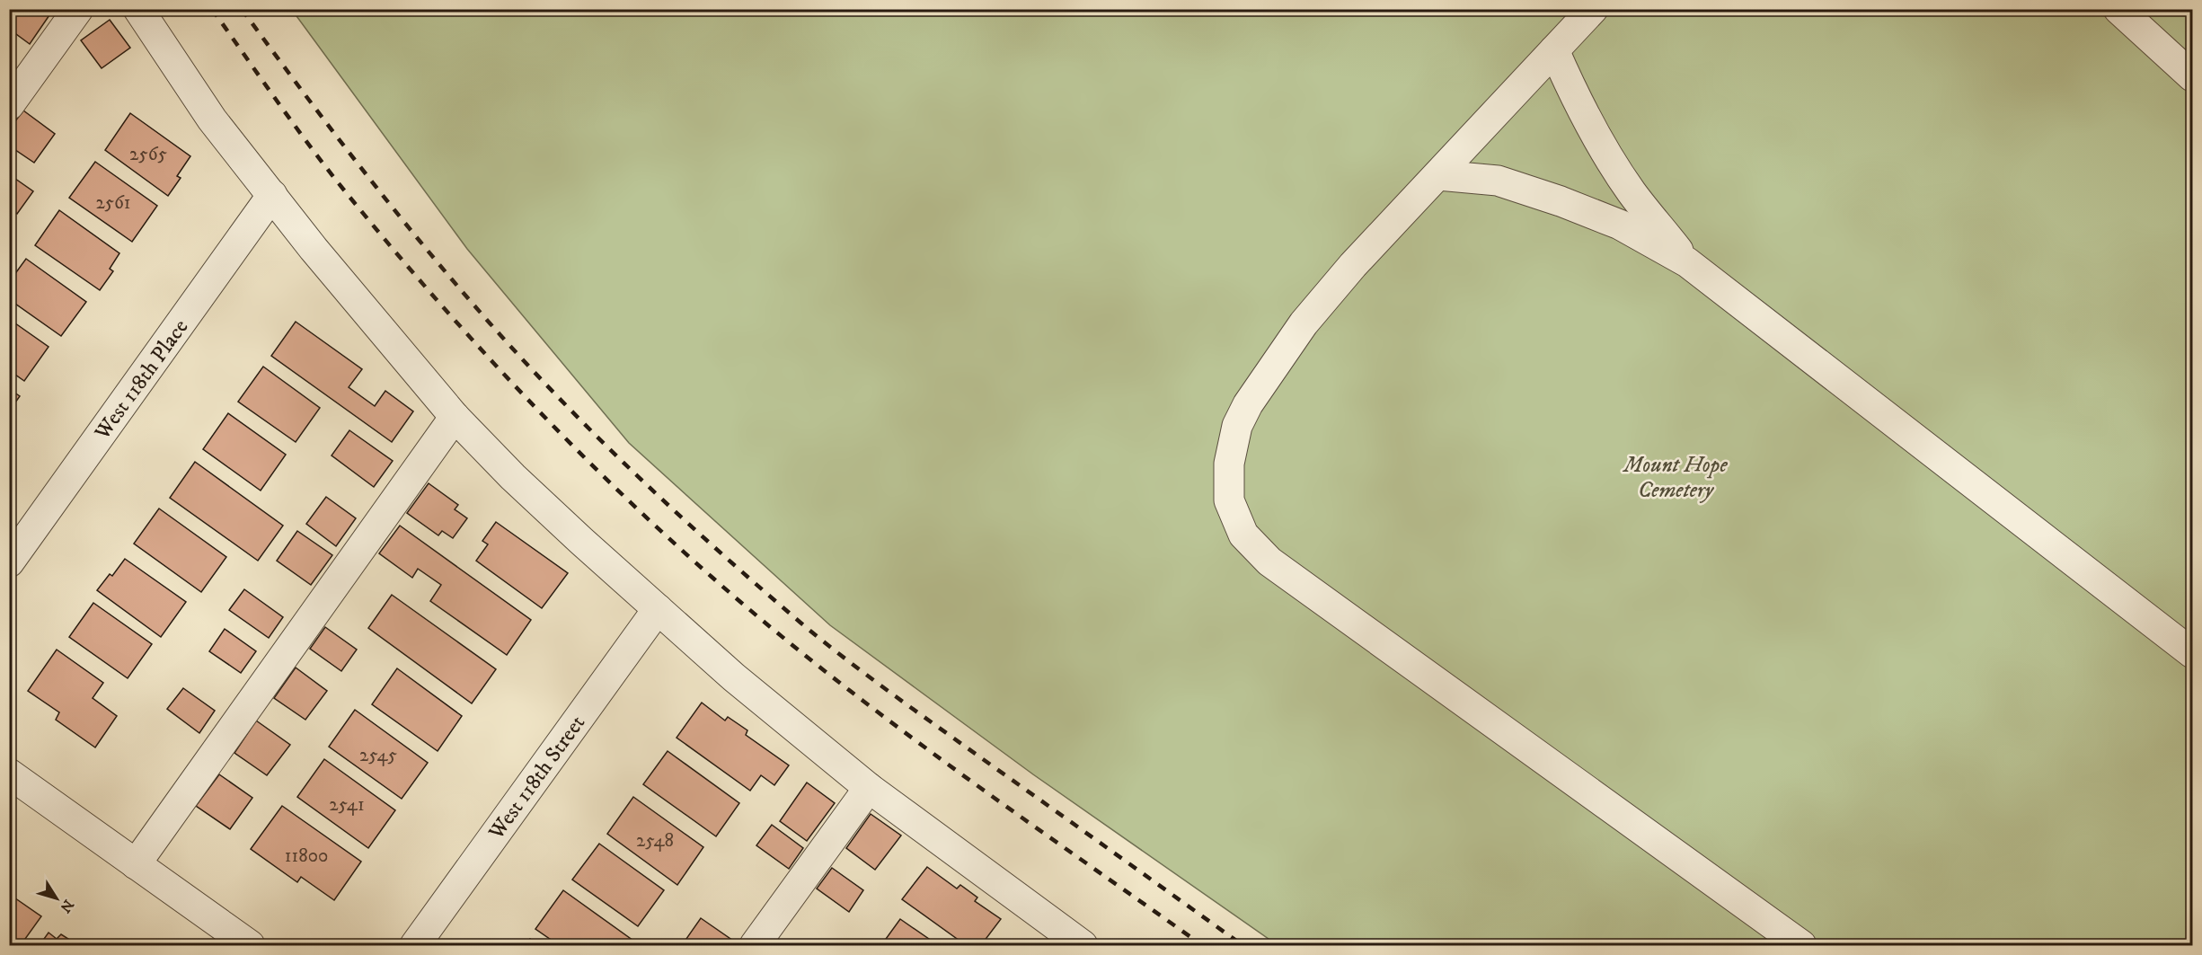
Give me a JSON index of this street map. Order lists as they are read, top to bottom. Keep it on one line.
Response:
{"streets":{"street":["West 118th Place","West 118th Street"]},"parks":["Mount Hope Cemetery"],"house_numbers":["2565","2561","2545","2541","2548","11800"],"north":"bottom right"}
